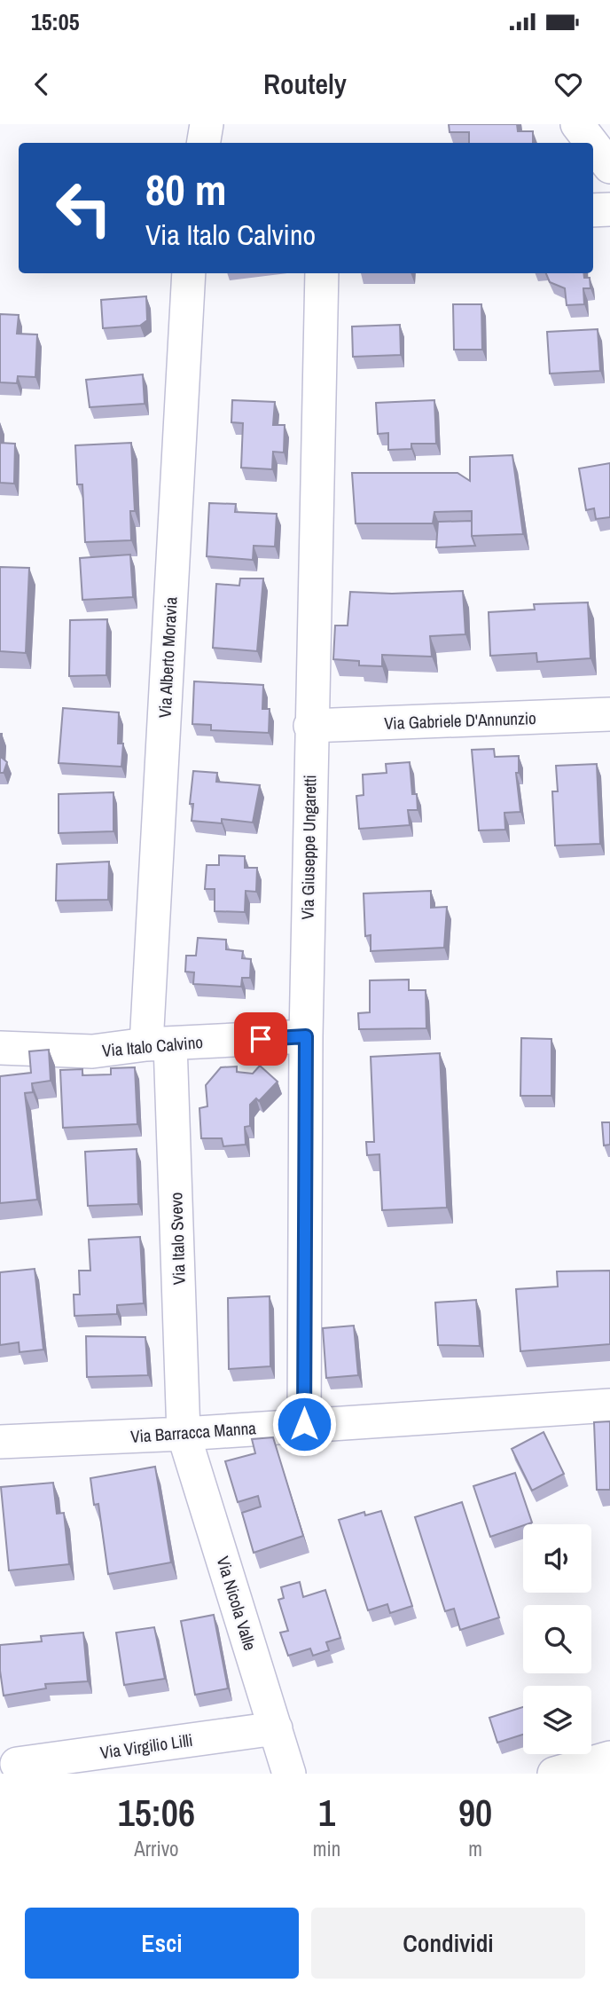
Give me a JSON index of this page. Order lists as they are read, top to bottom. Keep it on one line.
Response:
{"streets":{"street":["Via Alberto Moravia","Via Gabriele D'Annunzio","Via Giuseppe Ungaretti","Via Italo Calvino","Via Italo Svevo","Via Barracca Manna","Via Nicola Valle","Via Virgilio Lilli"]},"crossings":[["Via Alberto Moravia","Via Italo Calvino"],["Via Alberto Moravia","Via Italo Svevo"],["Via Gabriele D'Annunzio","Via Giuseppe Ungaretti"],["Via Giuseppe Ungaretti","Via Italo Calvino"],["Via Giuseppe Ungaretti","Via Barracca Manna"],["Via Italo Calvino","Via Italo Svevo"],["Via Italo Svevo","Via Barracca Manna"],["Via Italo Svevo","Via Nicola Valle"],["Via Barracca Manna","Via Nicola Valle"],["Via Nicola Valle","Via Virgilio Lilli"]],"page":{"status":"15:05","header":"Routely","turn":["80 m","Via Italo Calvino"],"eta":["15:06","Arrivo","1","min","90","m"],"buttons":["Esci","Condividi"]}}
